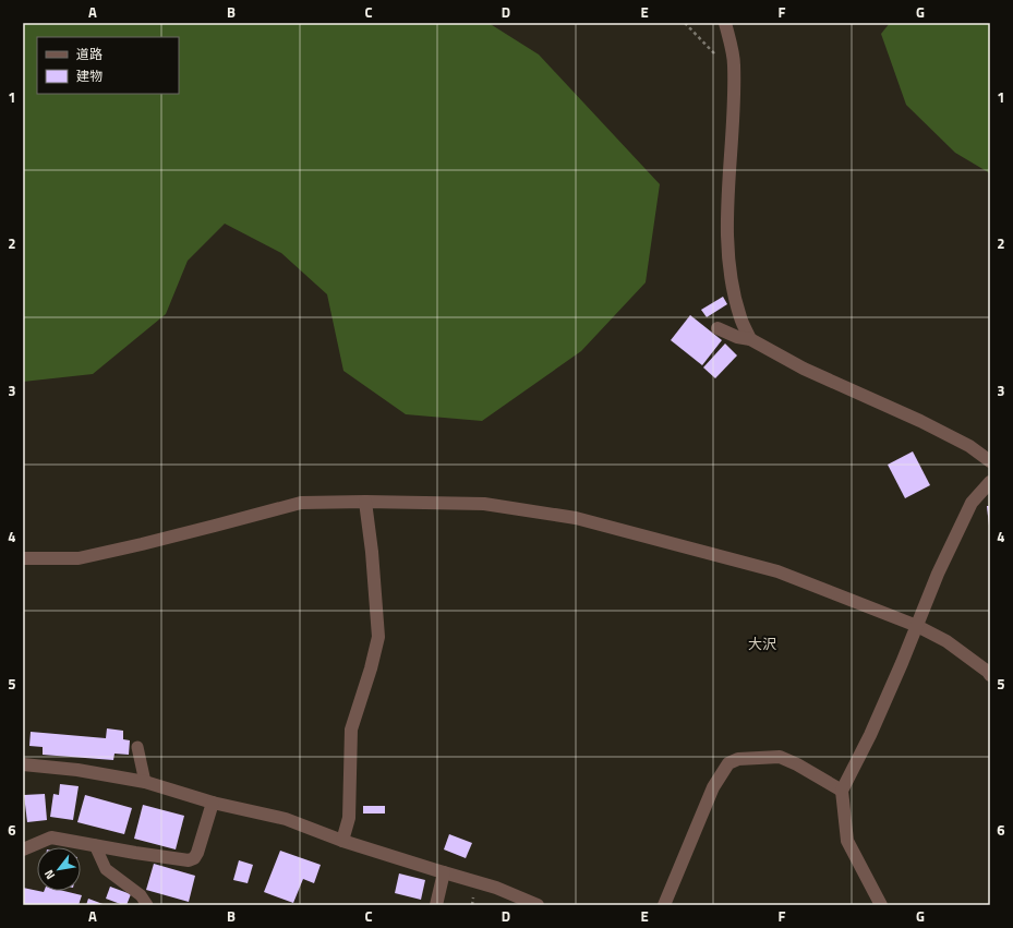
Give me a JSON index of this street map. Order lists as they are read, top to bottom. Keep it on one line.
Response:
{"districts":["大沢"],"legend":["道路","建物"],"north":"bottom left","grid":{"columns":["A","B","C","D","E","F","G"],"rows":["1","2","3","4","5","6"]}}
